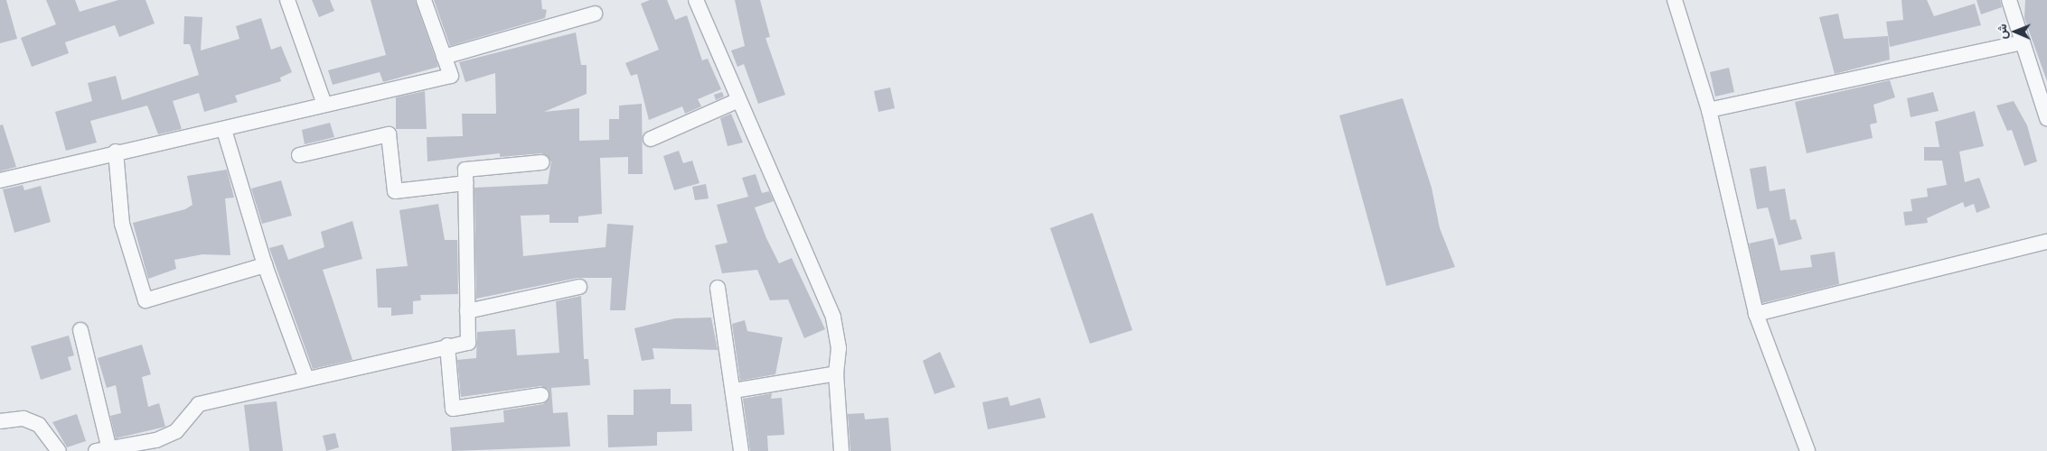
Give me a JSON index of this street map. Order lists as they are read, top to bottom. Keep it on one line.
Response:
{"north":"left"}
